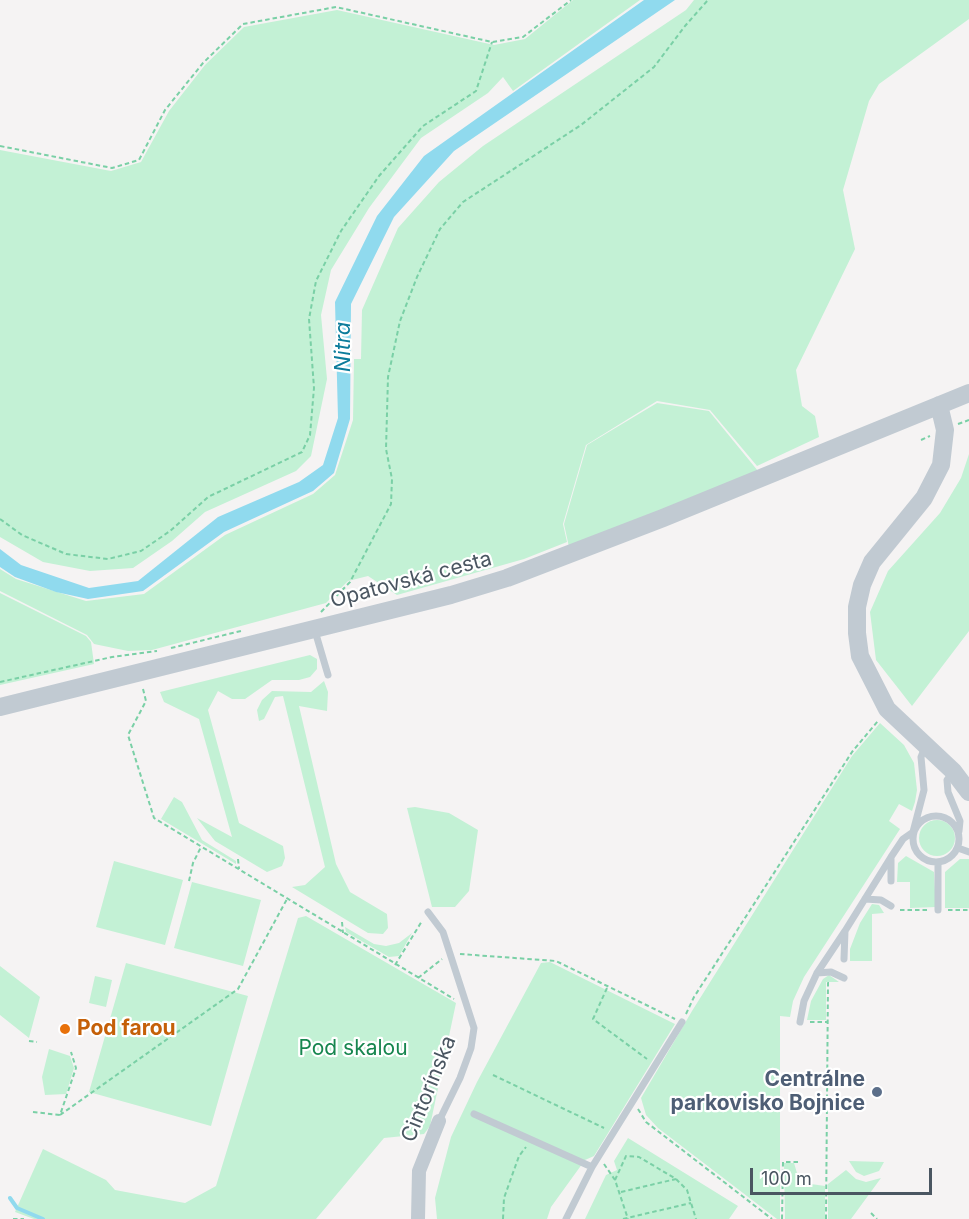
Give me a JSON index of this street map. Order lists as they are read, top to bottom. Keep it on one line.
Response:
{"streets":{"street":["Opatovská cesta","Cintorínska"]},"water":["Nitra"],"parks":["Pod skalou"],"places":["Pod farou","Centrálne parkovisko Bojnice"],"scale_bar":"100 m"}
